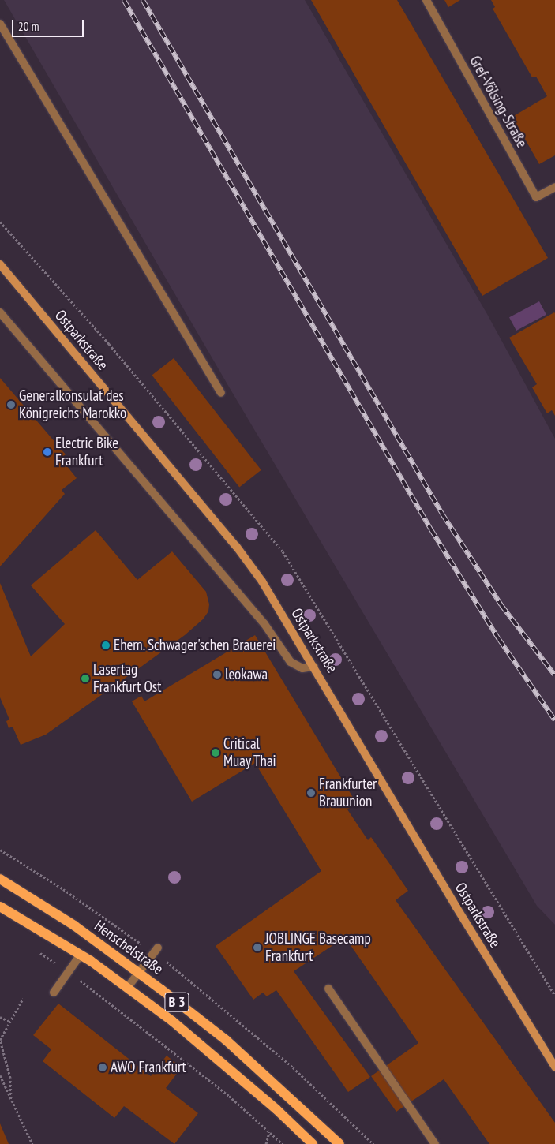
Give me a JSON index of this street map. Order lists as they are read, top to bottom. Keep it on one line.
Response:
{"streets":{"main road":["Henschelstraße","B 3"],"street":["Gref-Völsing-Straße","Ostparkstraße"]},"places":["Generalkonsulat des Königreichs Marokko","Electric Bike Frankfurt","Ehem. Schwager'schen Brauerei","leokawa","Lasertag Frankfurt Ost","Critical Muay Thai","Frankfurter Brauunion","JOBLINGE Basecamp Frankfurt","AWO Frankfurt"],"scale_bar":"20 m"}
